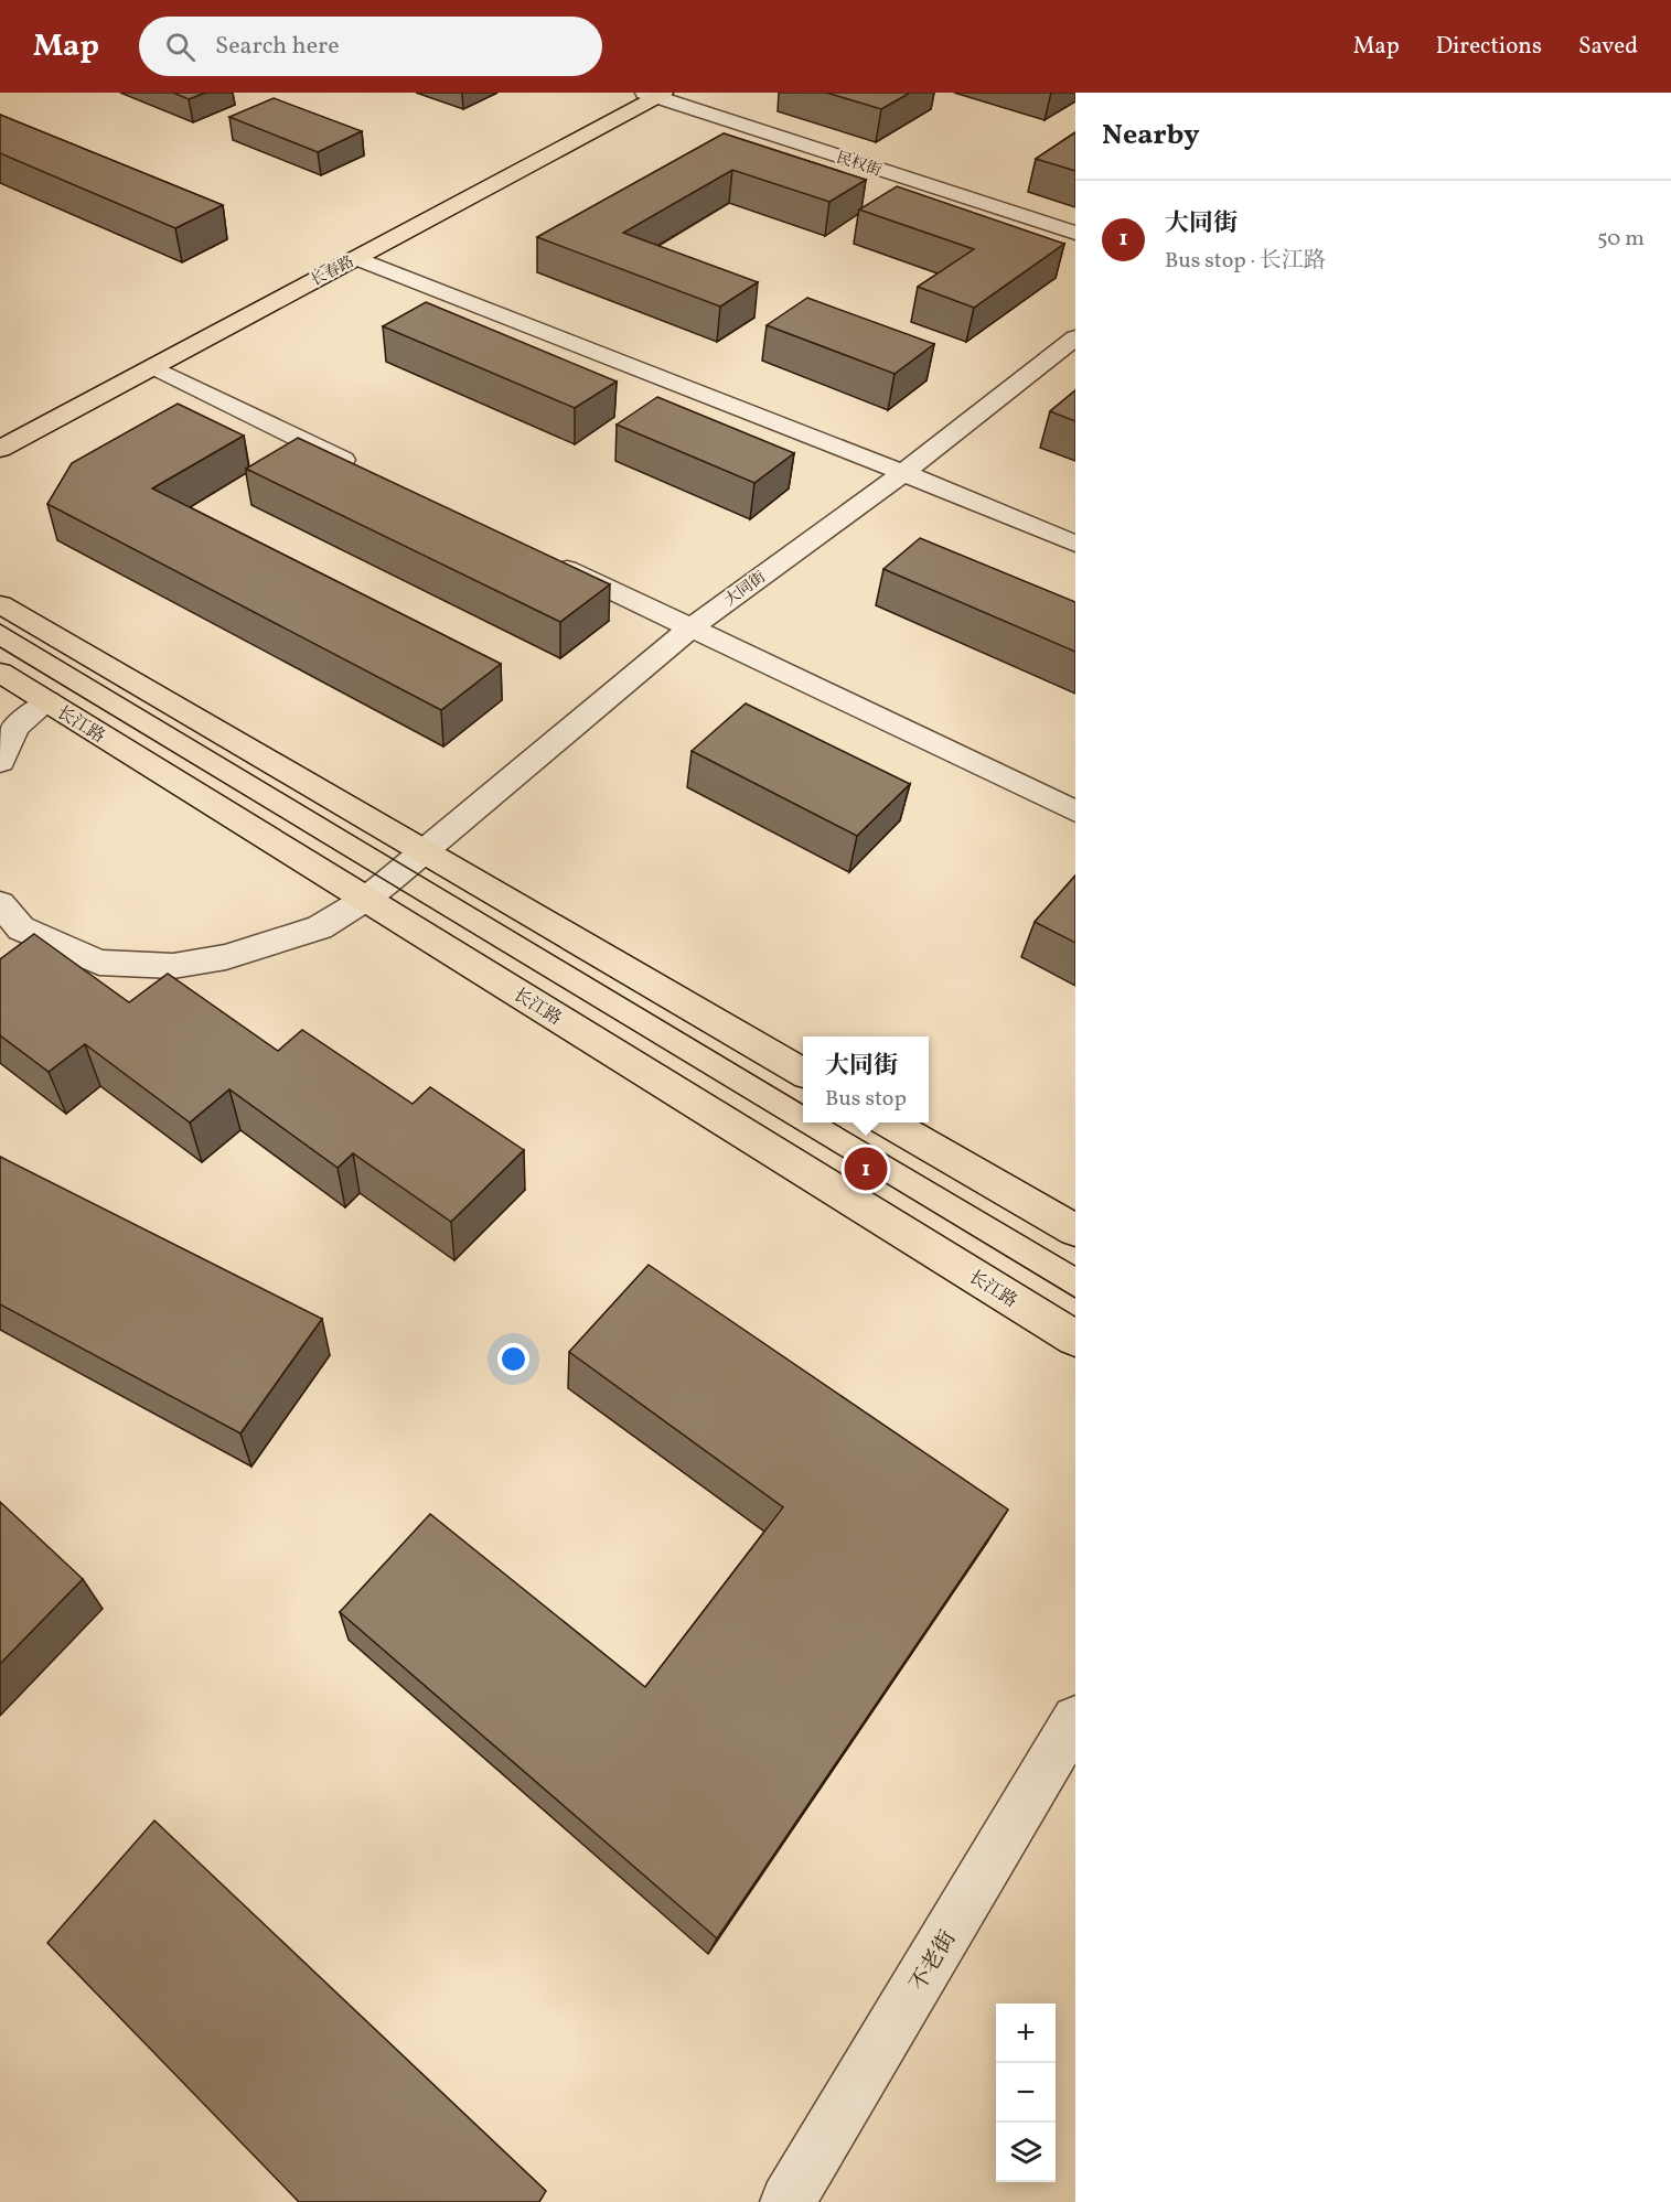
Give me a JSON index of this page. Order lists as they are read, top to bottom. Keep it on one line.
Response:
{"streets":{"main road":["长春路","长江路"],"street":["民权街","大同街","不老街"]},"crossings":[["民权街","长春路"],["大同街","长江路"]],"page":{"header":"Map","search":"Search here","nav":["Map","Directions","Saved"],"heading":"Nearby","list":[{"mark":"1","name":"大同街","note":"Bus stop · 长江路","value":"50 m"}],"popup":["大同街","Bus stop"],"pins":"1","map_buttons":["+","−"]}}
